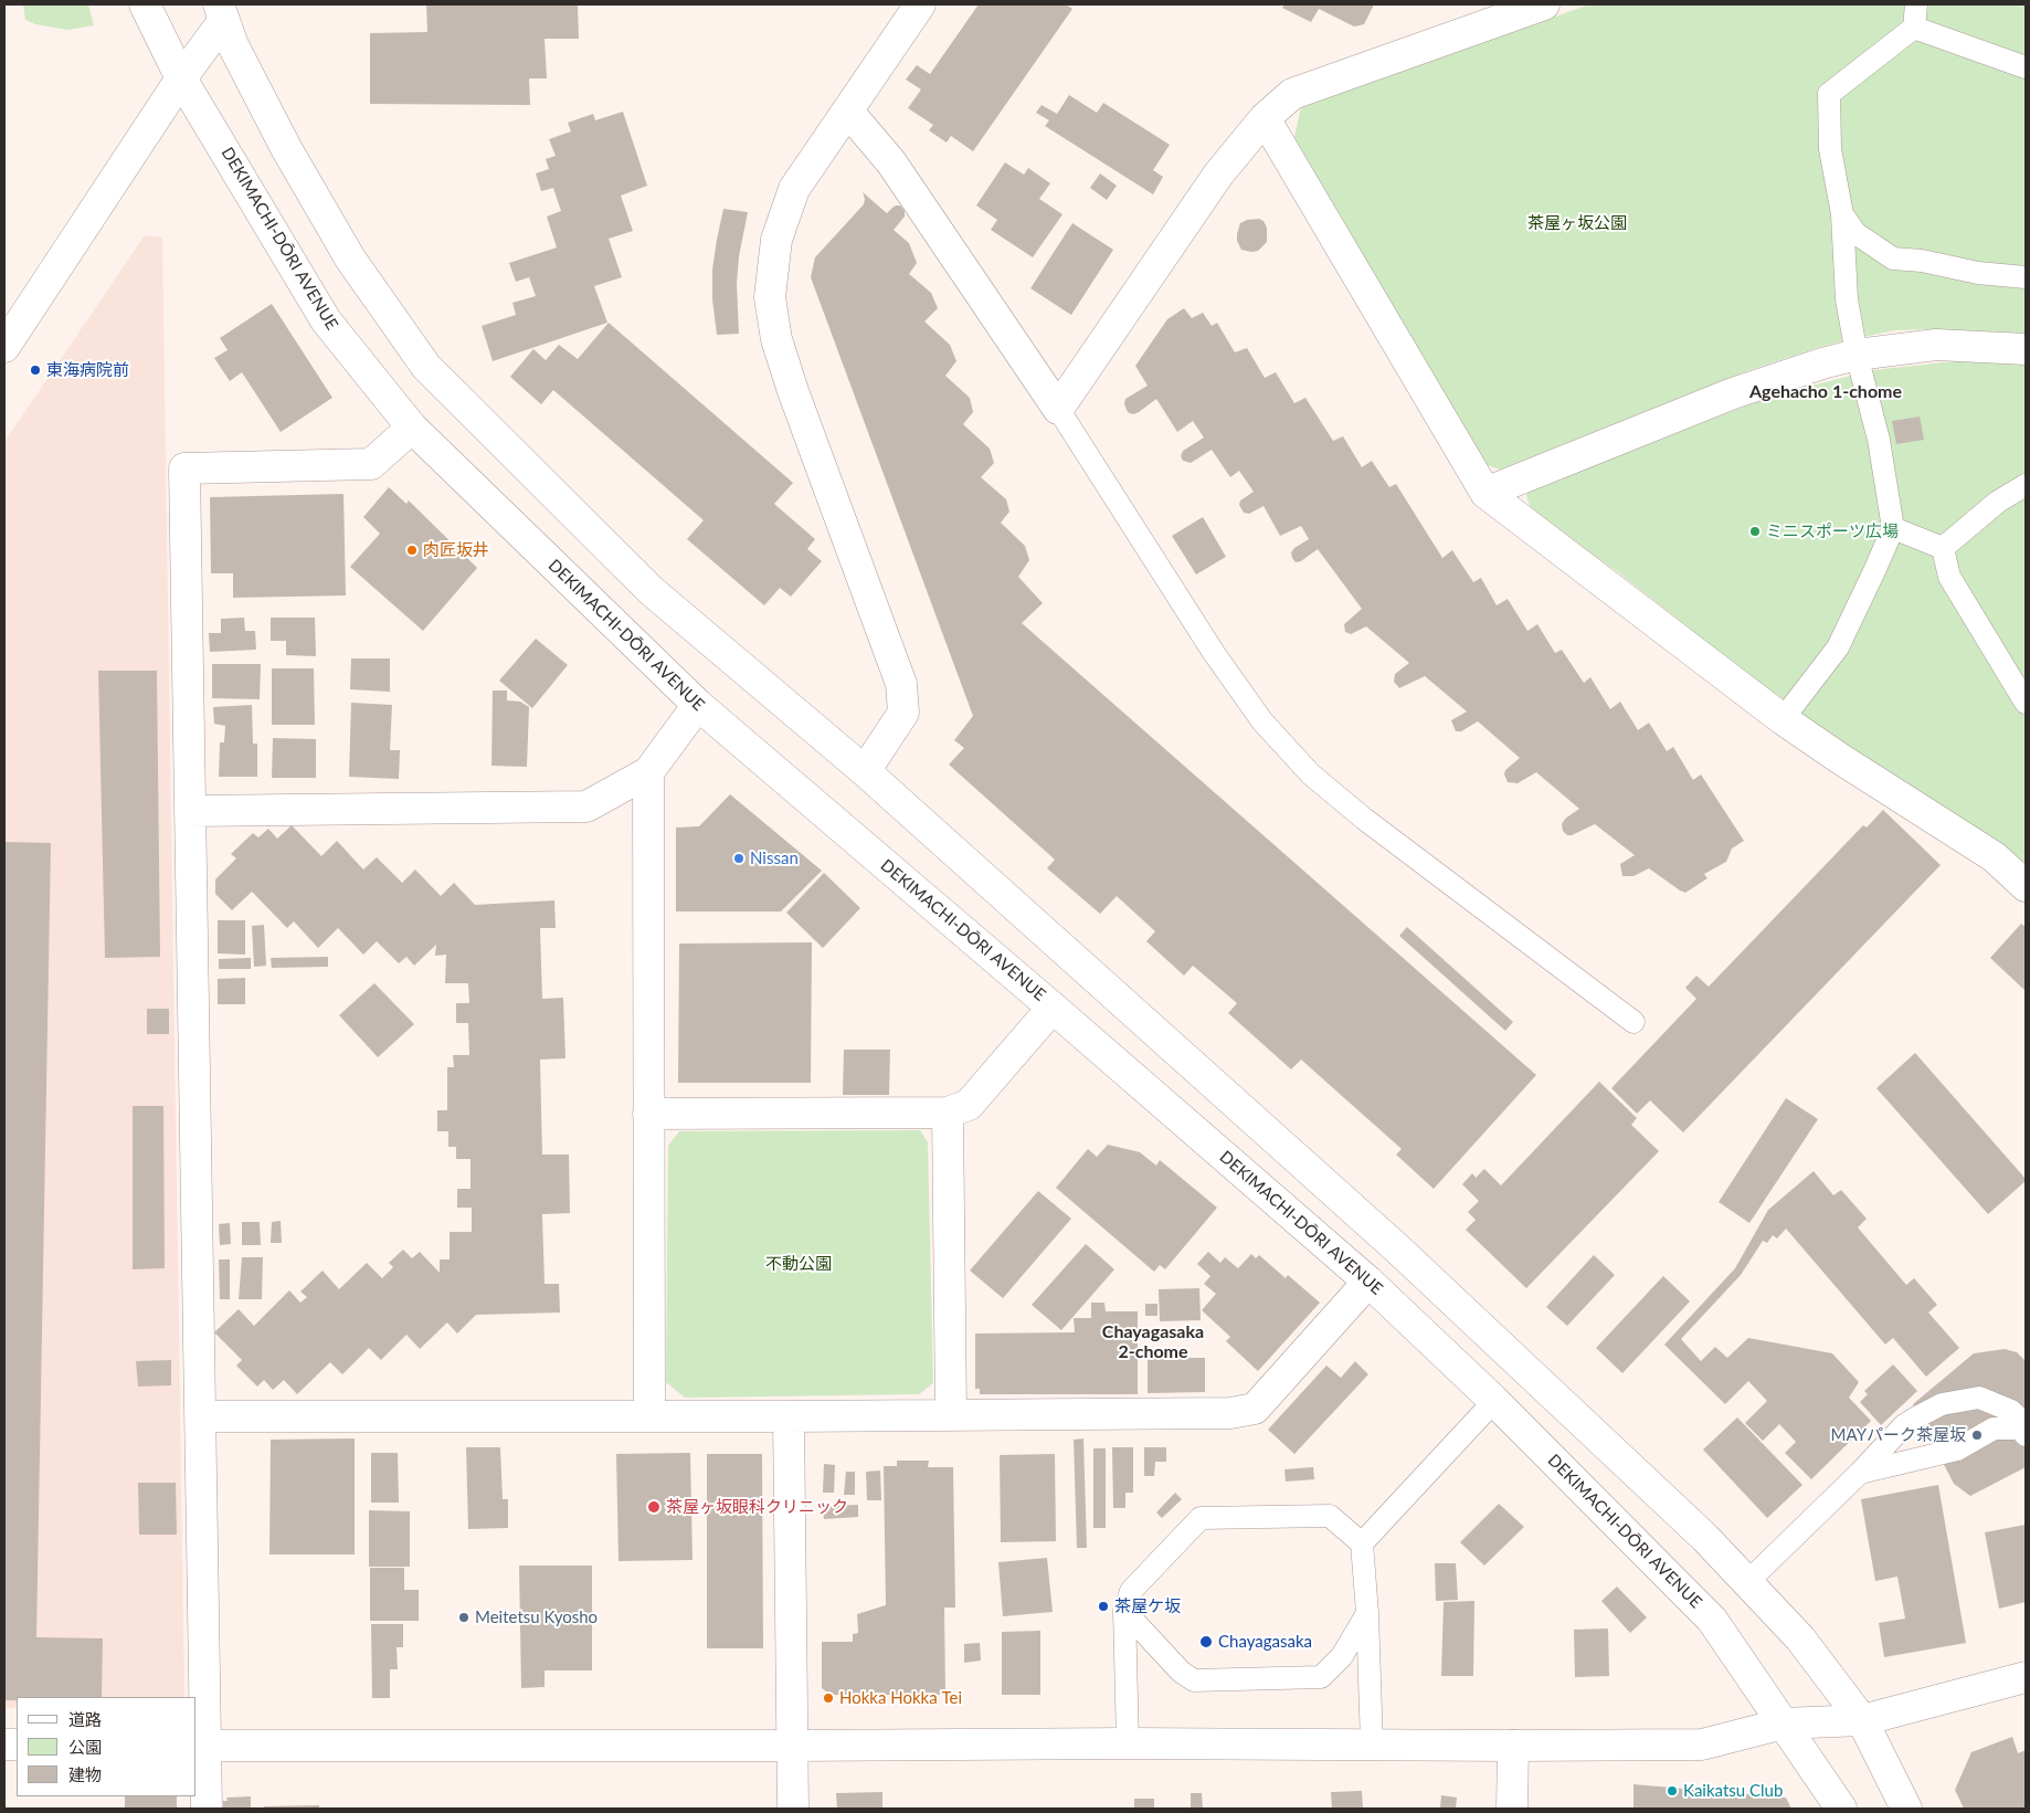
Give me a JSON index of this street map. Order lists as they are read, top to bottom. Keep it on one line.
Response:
{"streets":{"street":["DEKIMACHI-DŌRI AVENUE"]},"districts":["Agehacho 1-chome","Chayagasaka 2-chome"],"parks":["茶屋ヶ坂公園","不動公園"],"places":["東海病院前","ミニスポーツ広場","肉匠坂井","Nissan","MAYパーク茶屋坂","茶屋ヶ坂眼科クリニック","茶屋ケ坂","Meitetsu Kyosho","Chayagasaka","Hokka Hokka Tei","Kaikatsu Club"],"legend":["道路","公園","建物"]}
